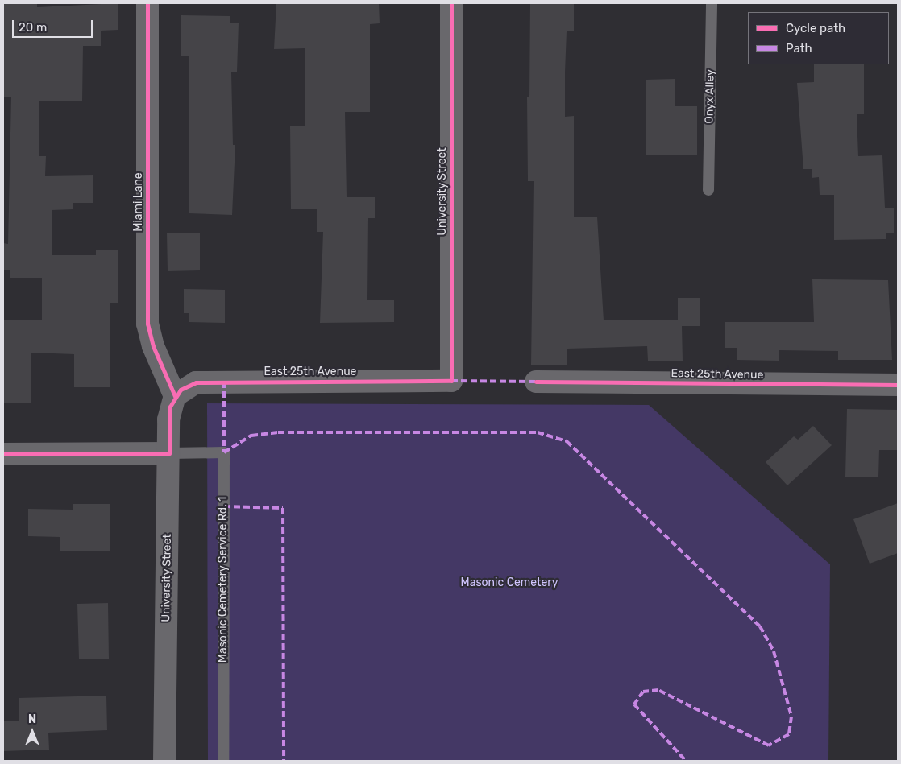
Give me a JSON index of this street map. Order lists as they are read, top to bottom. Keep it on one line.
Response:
{"streets":{"street":["University Street","Miami Lane","East 25th Avenue"],"lane":["Onyx Alley","Masonic Cemetery Service Rd. 1"]},"crossings":[["University Street","Miami Lane"],["University Street","East 25th Avenue"],["University Street","Masonic Cemetery Service Rd. 1"],["Miami Lane","East 25th Avenue"]],"parks":["Masonic Cemetery"],"legend":["Cycle path","Path"],"scale_bar":"20 m","north":"top"}
